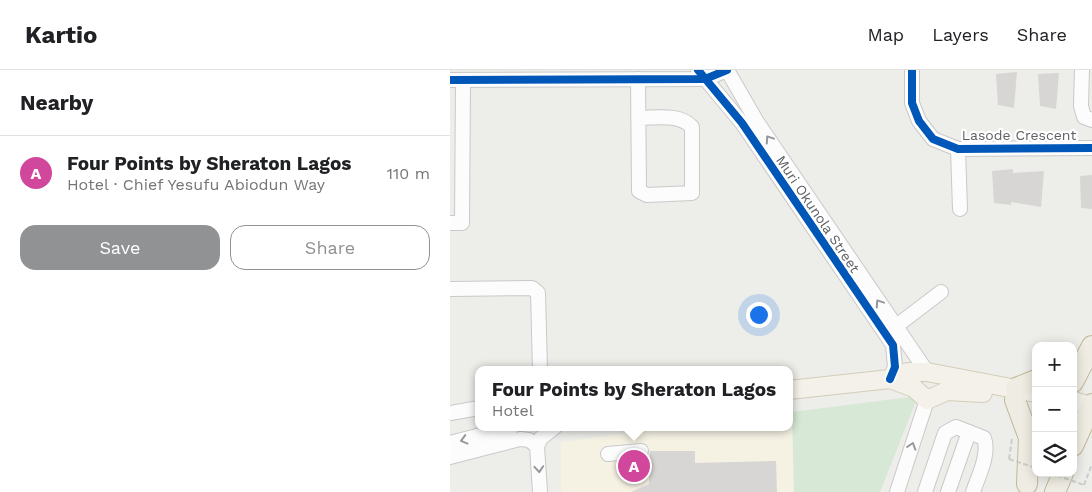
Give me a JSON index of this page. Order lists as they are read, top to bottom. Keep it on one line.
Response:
{"streets":{"street":["Lasode Crescent","Muri Okunola Street"]},"page":{"header":"Kartio","nav":["Map","Layers","Share"],"heading":"Nearby","list":[{"mark":"A","name":"Four Points by Sheraton Lagos","note":"Hotel · Chief Yesufu Abiodun Way","value":"110 m"}],"buttons":["Save","Share"],"map_buttons":["+","−"],"popup":["Four Points by Sheraton Lagos","Hotel"],"pins":"A"}}
